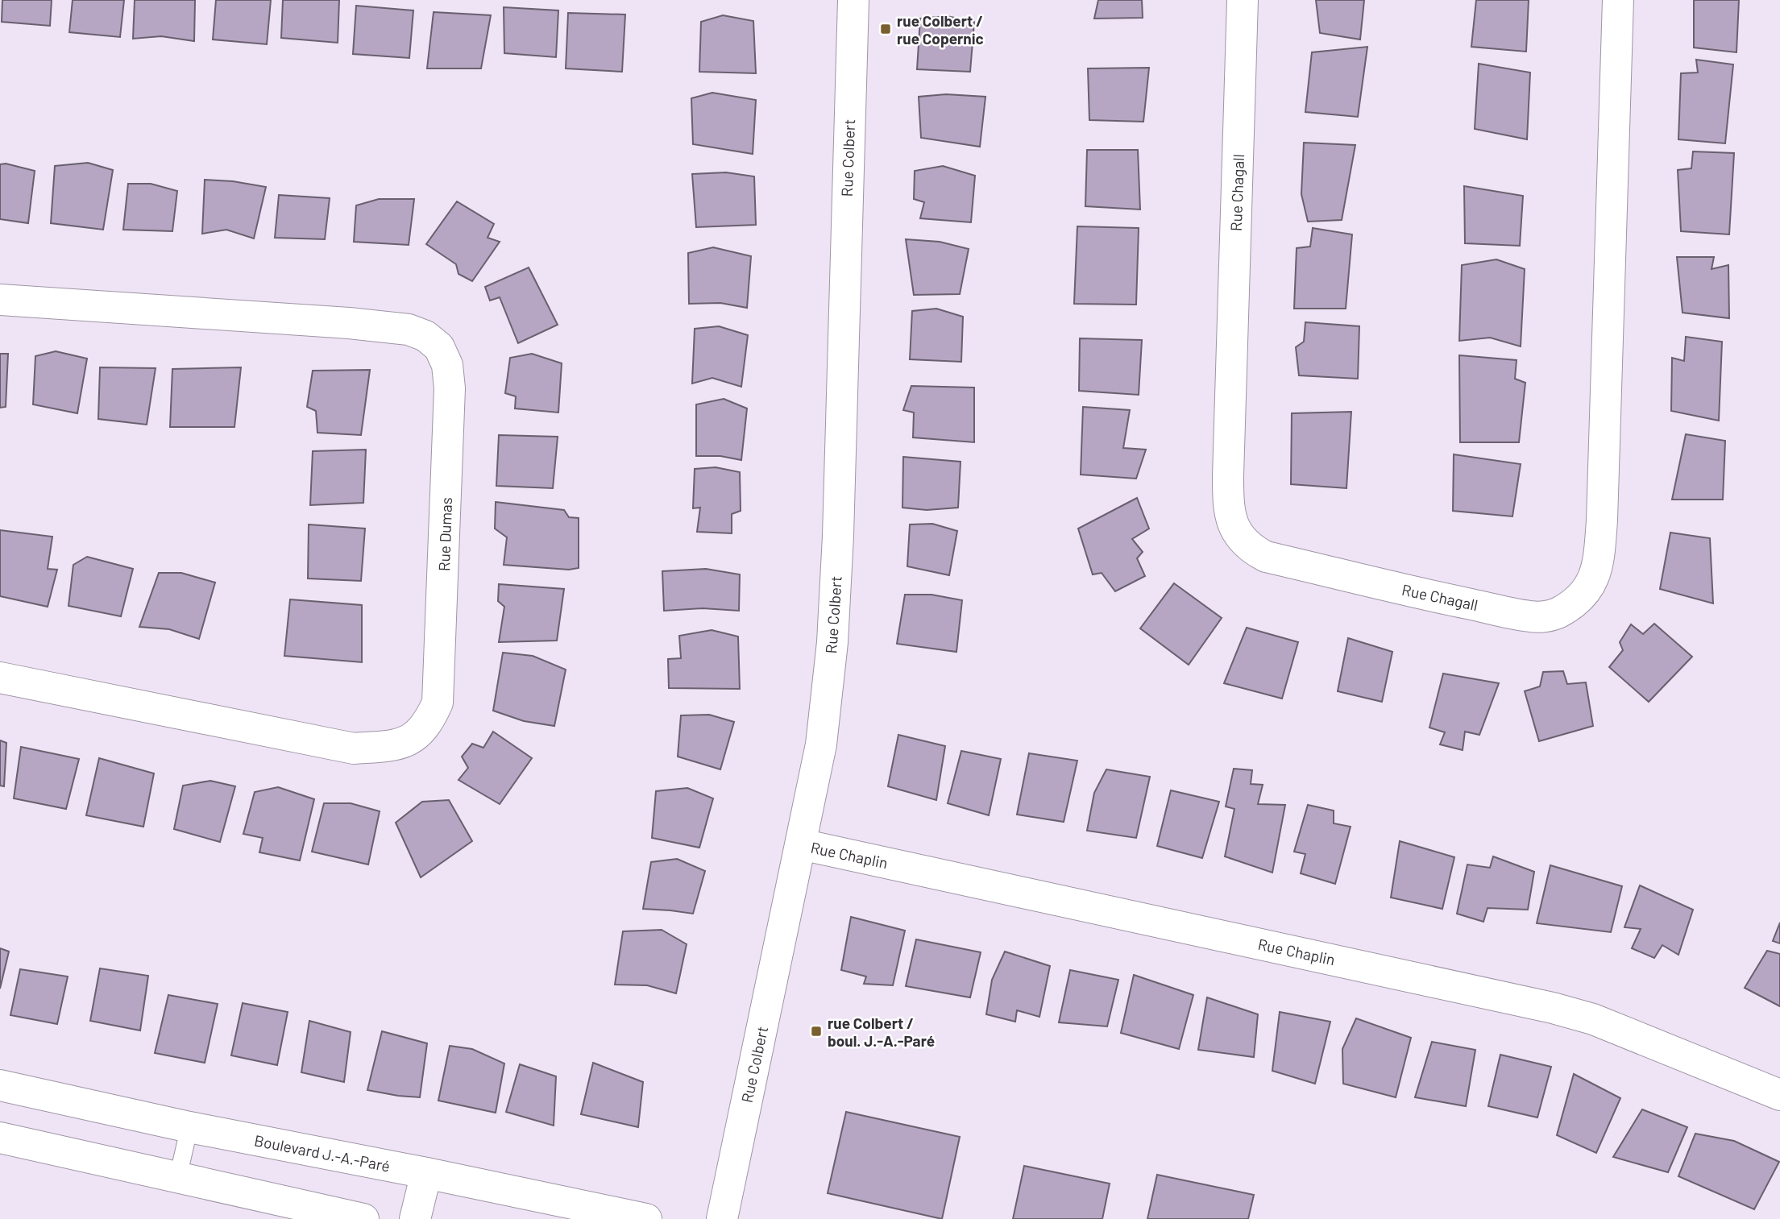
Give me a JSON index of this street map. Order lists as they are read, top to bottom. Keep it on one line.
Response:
{"streets":{"street":["Rue Colbert","Rue Chagall","Rue Dumas","Rue Chaplin","Boulevard J.-A.-Paré"]},"crossings":[["Rue Colbert","Rue Chaplin"]],"places":{"transit":["rue Colbert / rue Copernic","rue Colbert / boul. J.-A.-Paré"]}}
